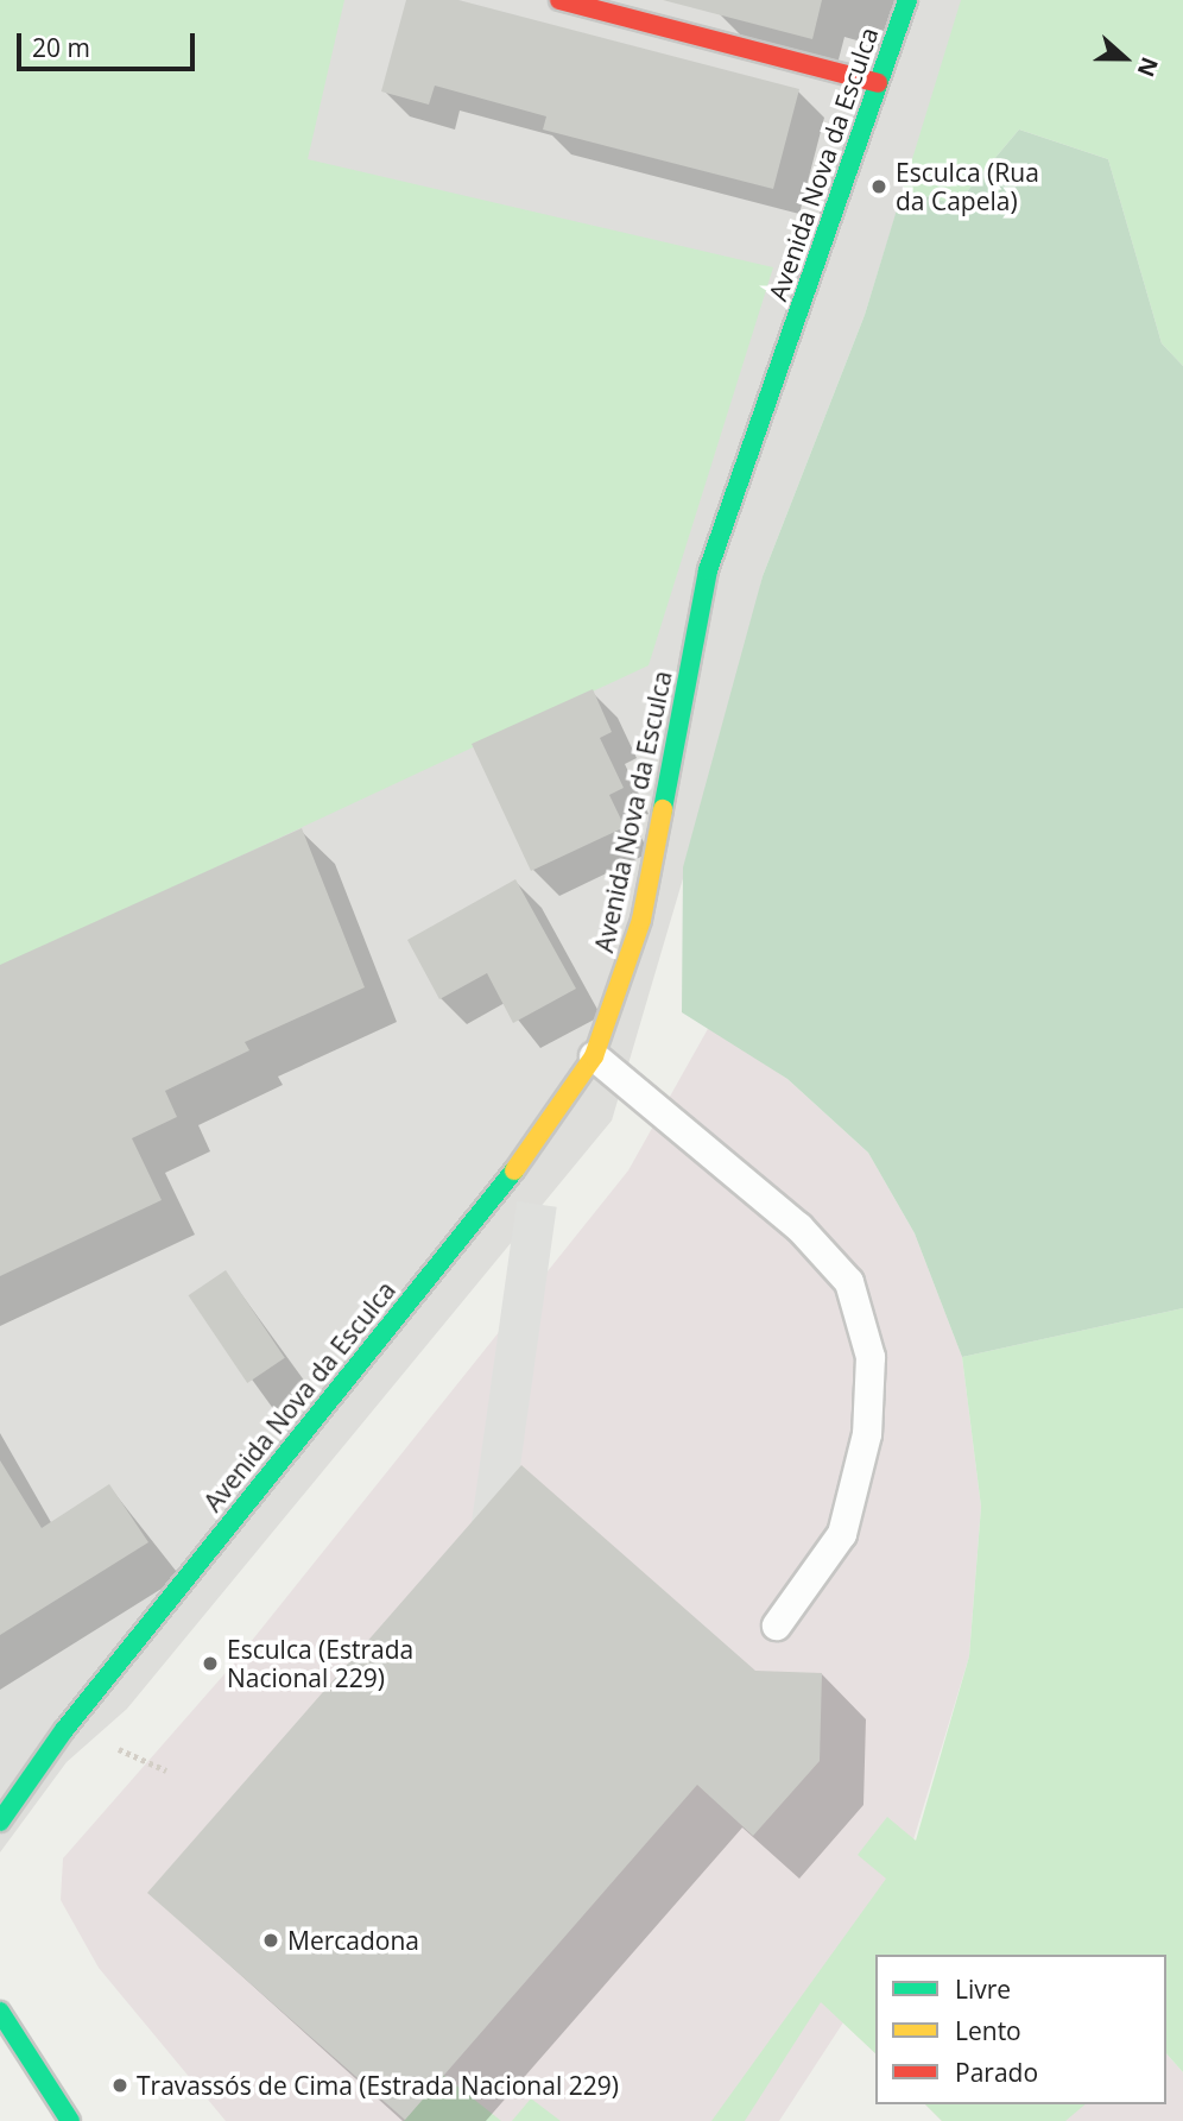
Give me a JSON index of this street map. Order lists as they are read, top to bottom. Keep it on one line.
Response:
{"streets":{"street":["Avenida Nova da Esculca"]},"places":["Esculca (Rua da Capela)","Esculca (Estrada Nacional 229)","Mercadona","Travassós de Cima (Estrada Nacional 229)"],"legend":["Livre","Lento","Parado"],"scale_bar":"20 m","north":"right"}
